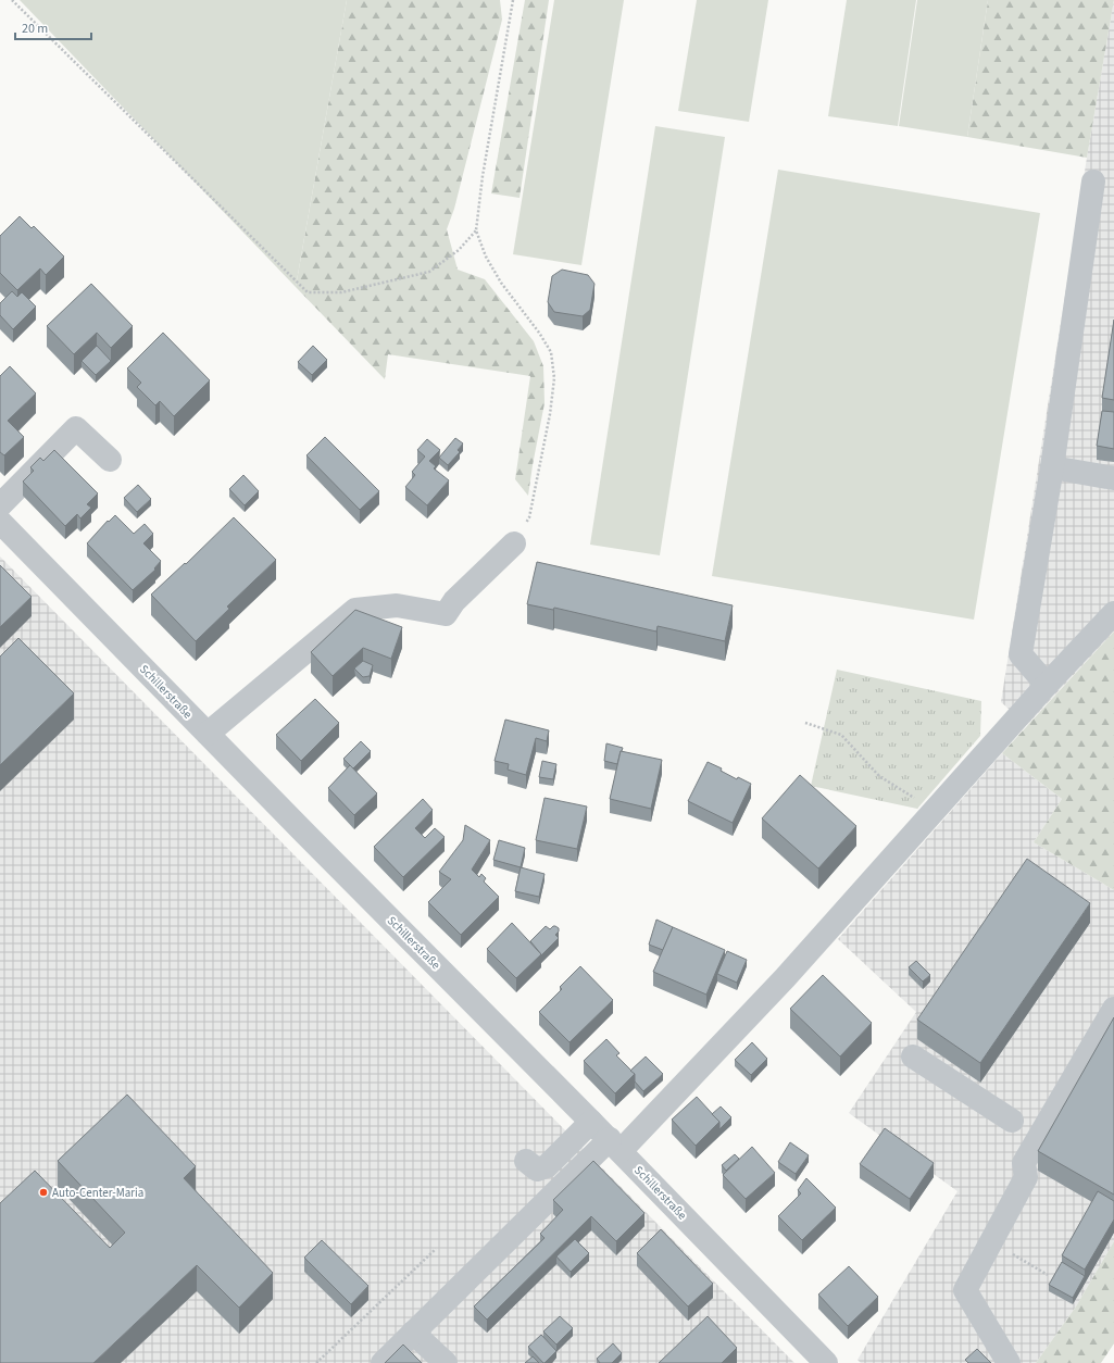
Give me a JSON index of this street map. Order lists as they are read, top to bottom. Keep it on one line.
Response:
{"streets":{"street":["Schillerstraße"]},"places":["Auto-Center-Maria"],"scale_bar":"20 m"}
